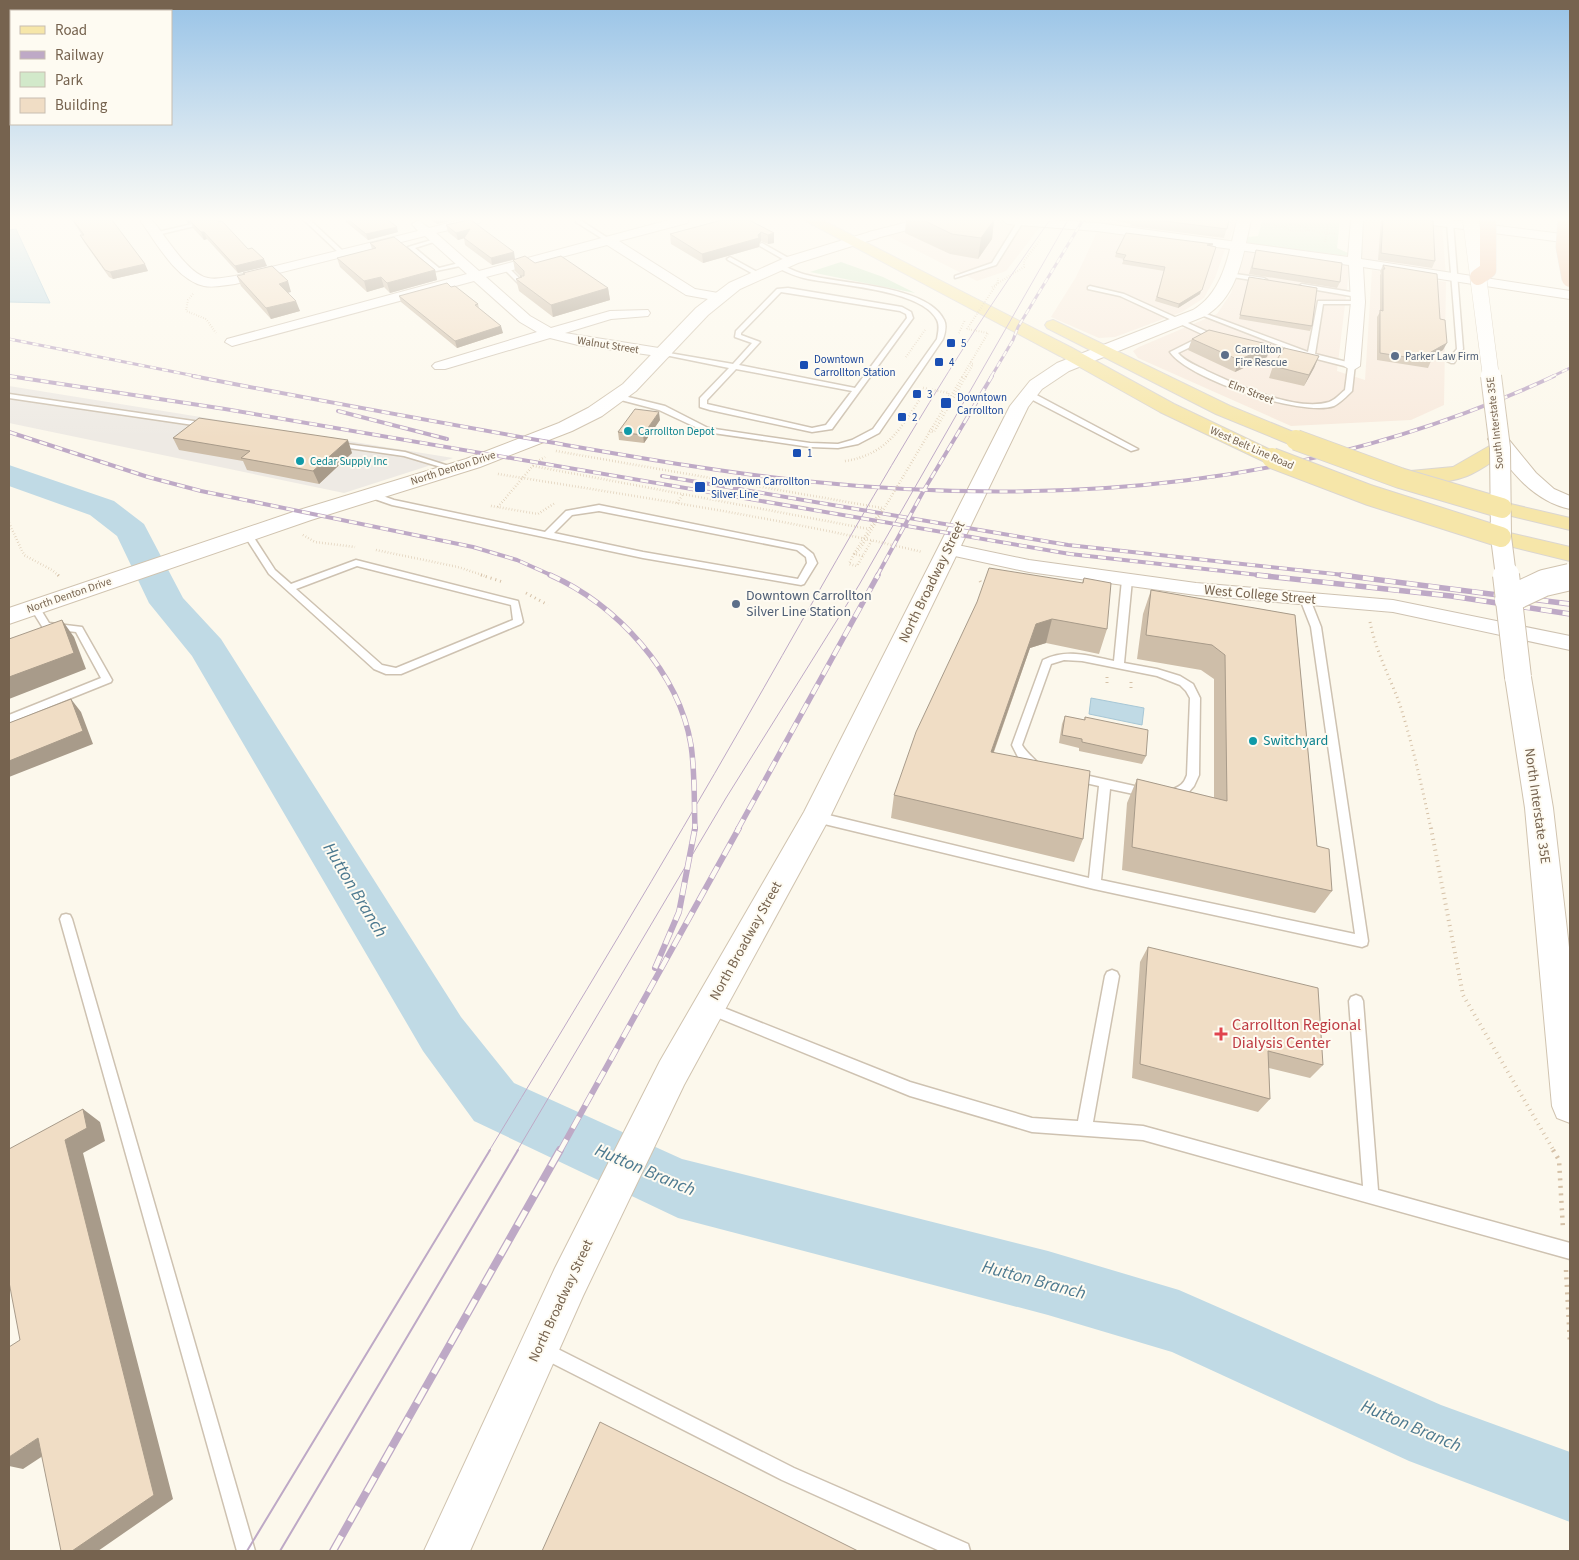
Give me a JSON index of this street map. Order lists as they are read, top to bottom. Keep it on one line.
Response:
{"streets":{"main road":["West Belt Line Road"],"street":["Walnut Street","Elm Street","South Interstate 35E","North Denton Drive","North Broadway Street","West College Street","North Interstate 35E"]},"crossings":[["Walnut Street","North Denton Drive"],["Elm Street","North Broadway Street"],["South Interstate 35E","West Belt Line Road"],["South Interstate 35E","North Interstate 35E"],["West Belt Line Road","North Broadway Street"],["West Belt Line Road","North Interstate 35E"],["North Broadway Street","West College Street"]],"water":["Hutton Branch"],"places":{"transit":["5","4","Downtown Carrollton Station","3","Downtown Carrollton","2","1","Downtown Carrollton Silver Line"],"other":["Carrollton Fire Rescue","Parker Law Firm","Carrollton Depot","Cedar Supply Inc","Downtown Carrollton Silver Line Station","Switchyard"],"health":["Carrollton Regional Dialysis Center"]},"legend":["Road","Railway","Park","Building"]}
